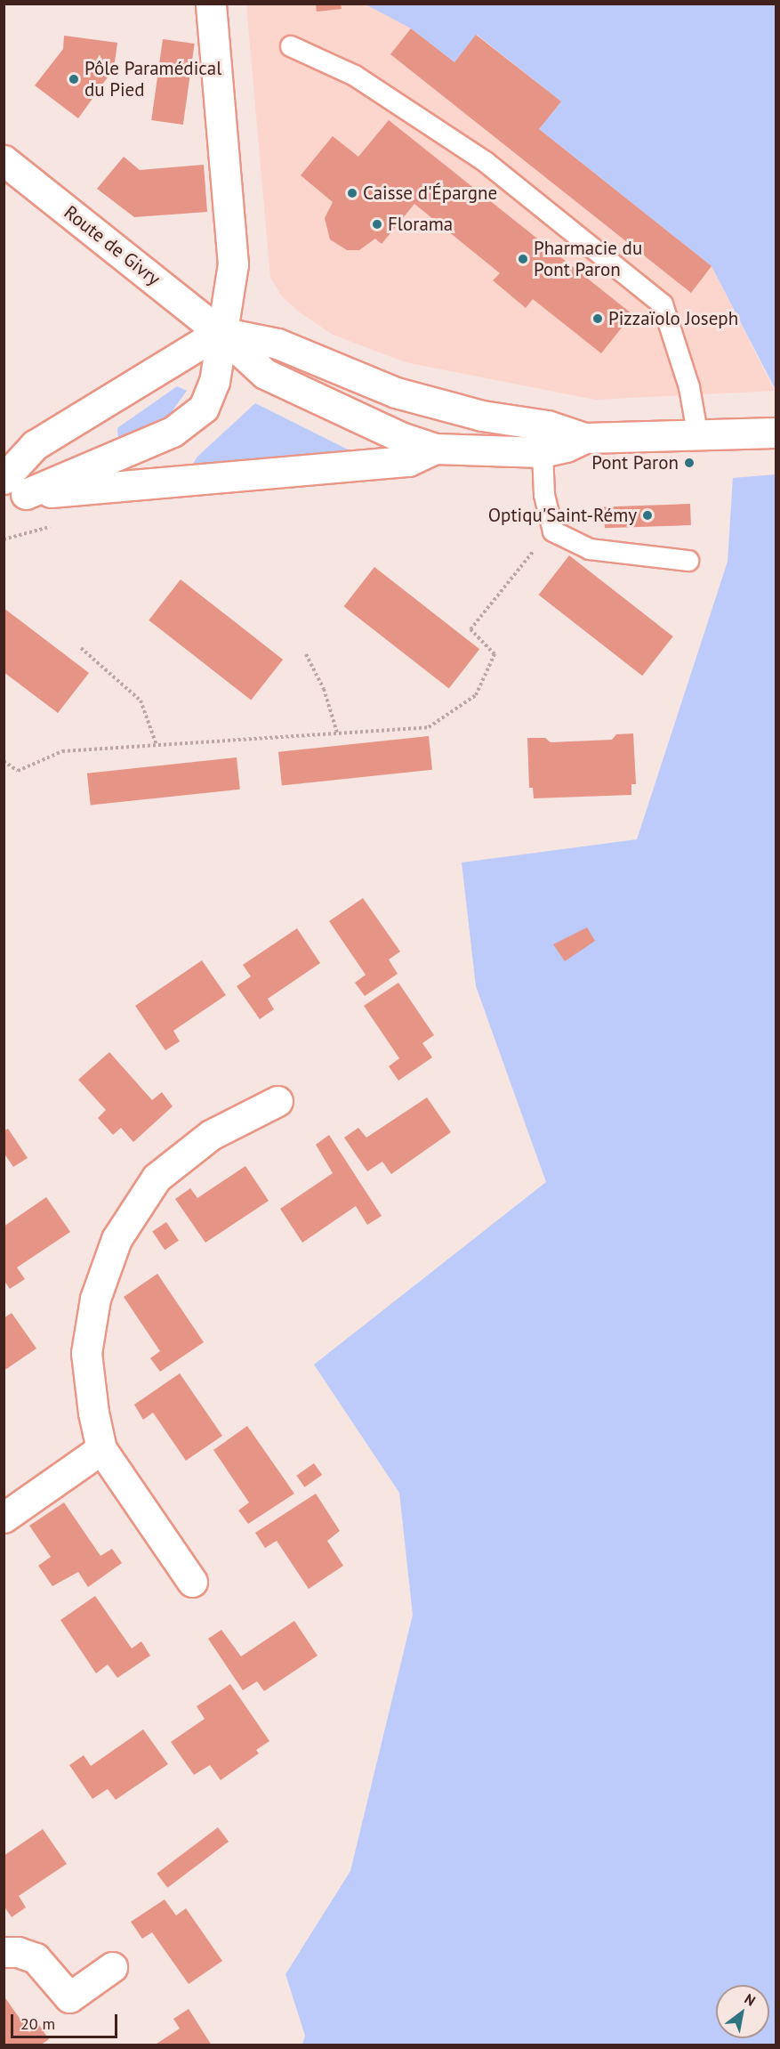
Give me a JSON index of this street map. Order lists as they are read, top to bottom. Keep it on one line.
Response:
{"streets":{"main road":["Route de Givry"]},"places":["Pôle Paramédical du Pied","Caisse d'Épargne","Florama","Pharmacie du Pont Paron","Pizzaïolo Joseph","Pont Paron","Optiqu'Saint-Rémy"],"scale_bar":"20 m","north":"top right"}
